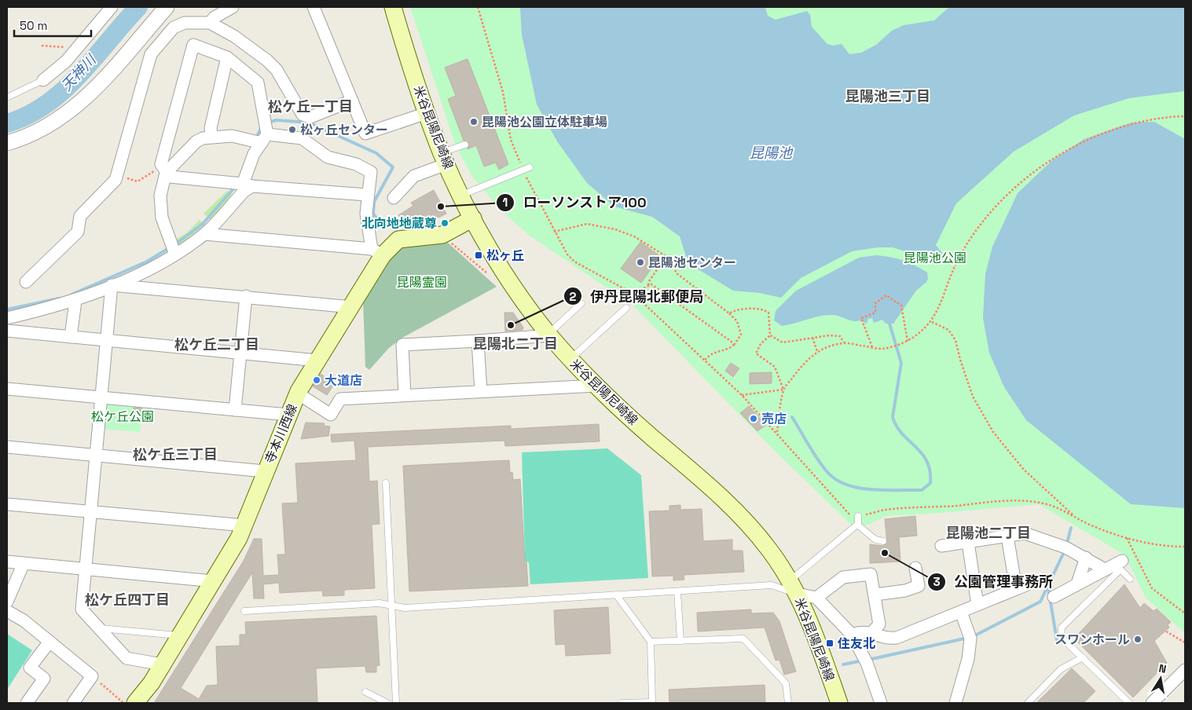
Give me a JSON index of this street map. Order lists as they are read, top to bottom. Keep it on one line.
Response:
{"streets":{"main road":["米谷昆陽尼崎線","寺本川西線"]},"crossings":[["米谷昆陽尼崎線","寺本川西線"]],"districts":["昆陽池三丁目","松ケ丘一丁目","昆陽北二丁目","松ケ丘二丁目","松ケ丘三丁目","昆陽池二丁目","松ケ丘四丁目"],"water":["天神川","昆陽池"],"parks":["昆陽池公園","昆陽霊園","松ケ丘公園"],"places":{"other":["昆陽池公園立体駐車場","松ヶ丘センター","ローソンストア100","北向地地蔵尊","昆陽池センター","伊丹昆陽北郵便局","大道店","売店","公園管理事務所","スワンホール"],"transit":["松ヶ丘","住友北"]},"scale_bar":"50 m","north":"top"}
